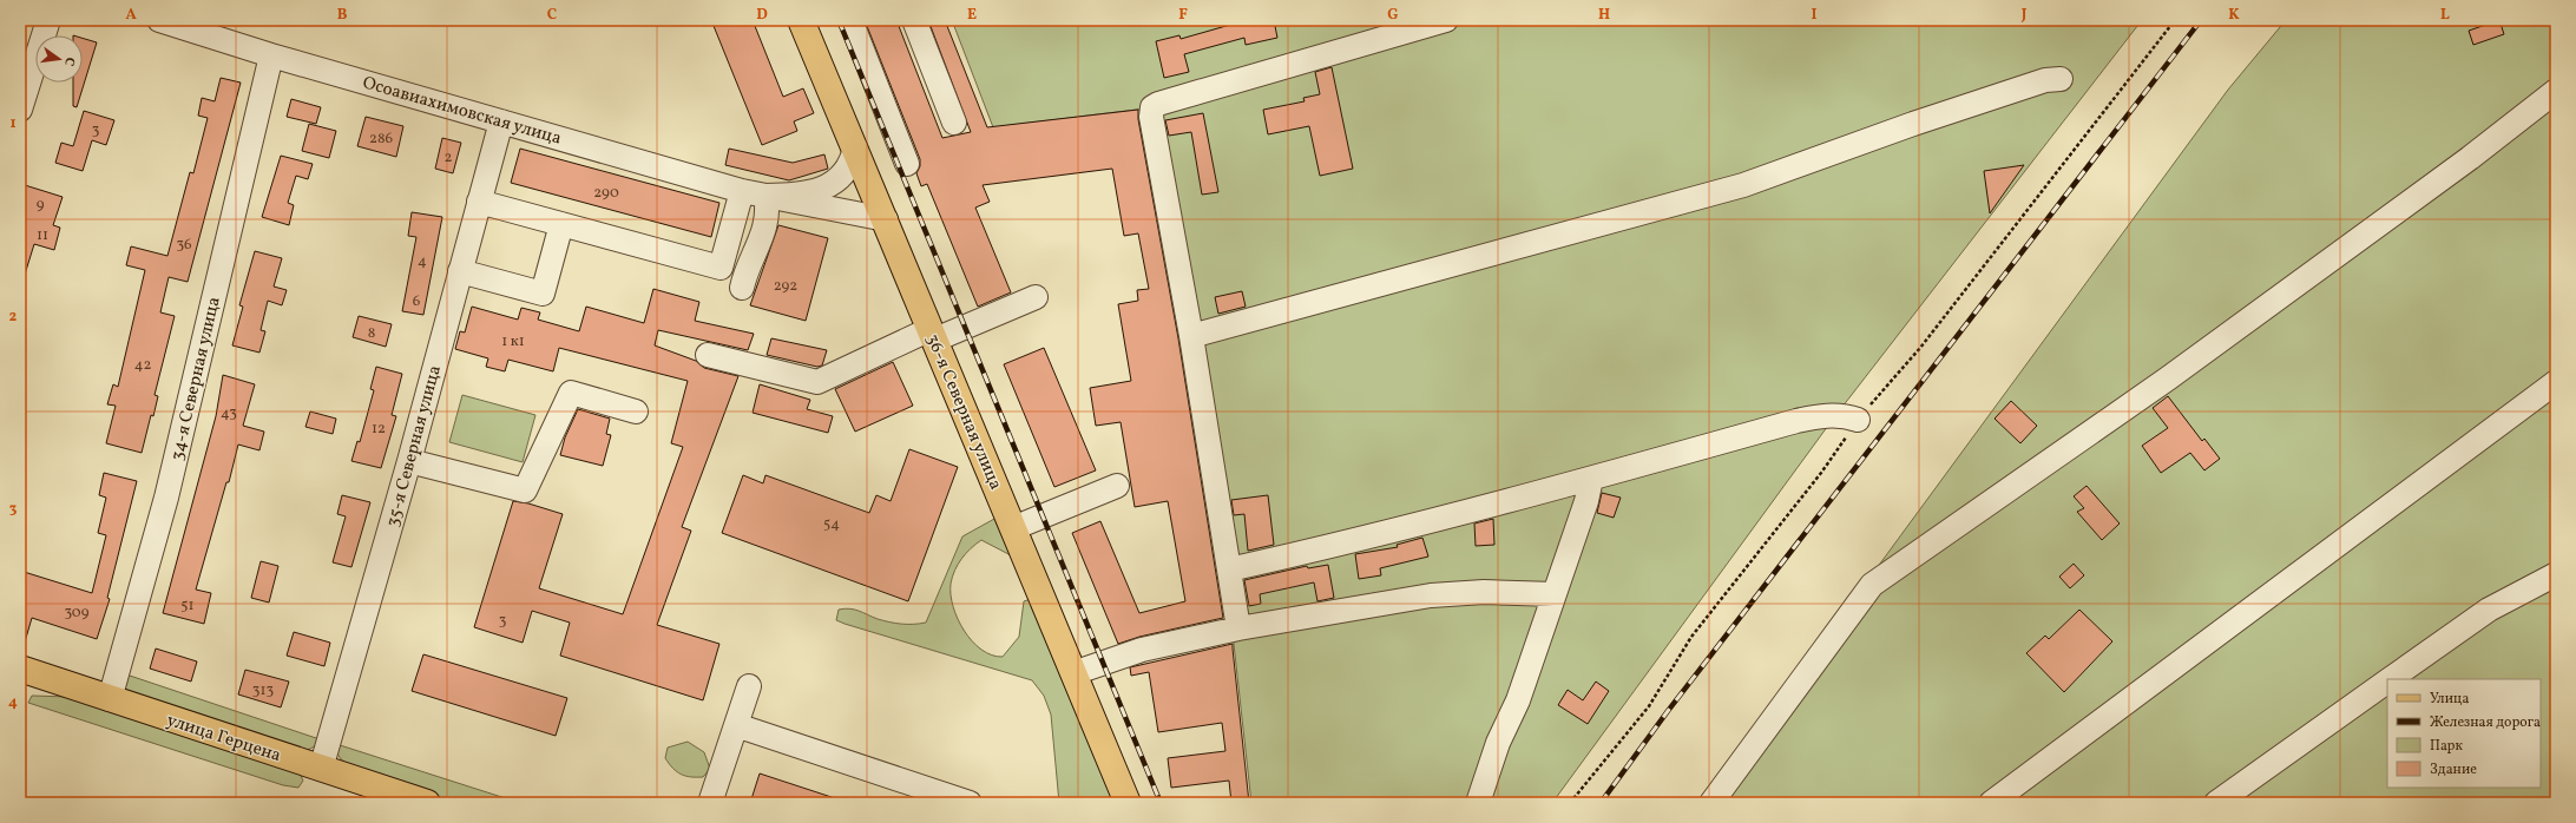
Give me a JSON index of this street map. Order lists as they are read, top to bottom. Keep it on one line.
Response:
{"streets":{"main road":["36-я Северная улица","улица Герцена"],"street":["Осоавиахимовская улица","34-я Северная улица","35-я Северная улица"]},"crossings":[["Осоавиахимовская улица","34-я Северная улица"],["Осоавиахимовская улица","36-я Северная улица"],["Осоавиахимовская улица","35-я Северная улица"],["34-я Северная улица","улица Герцена"],["35-я Северная улица","улица Герцена"]],"house_numbers":["3","286","2","290","9","11","36","4","292","6","8","1 к1","42","43","12","54","51","309","3","313"],"legend":["Улица","Железная дорога","Парк","Здание"],"north":"right","grid":{"columns":["A","B","C","D","E","F","G","H","I","J","K","L"],"rows":["1","2","3","4"]}}
